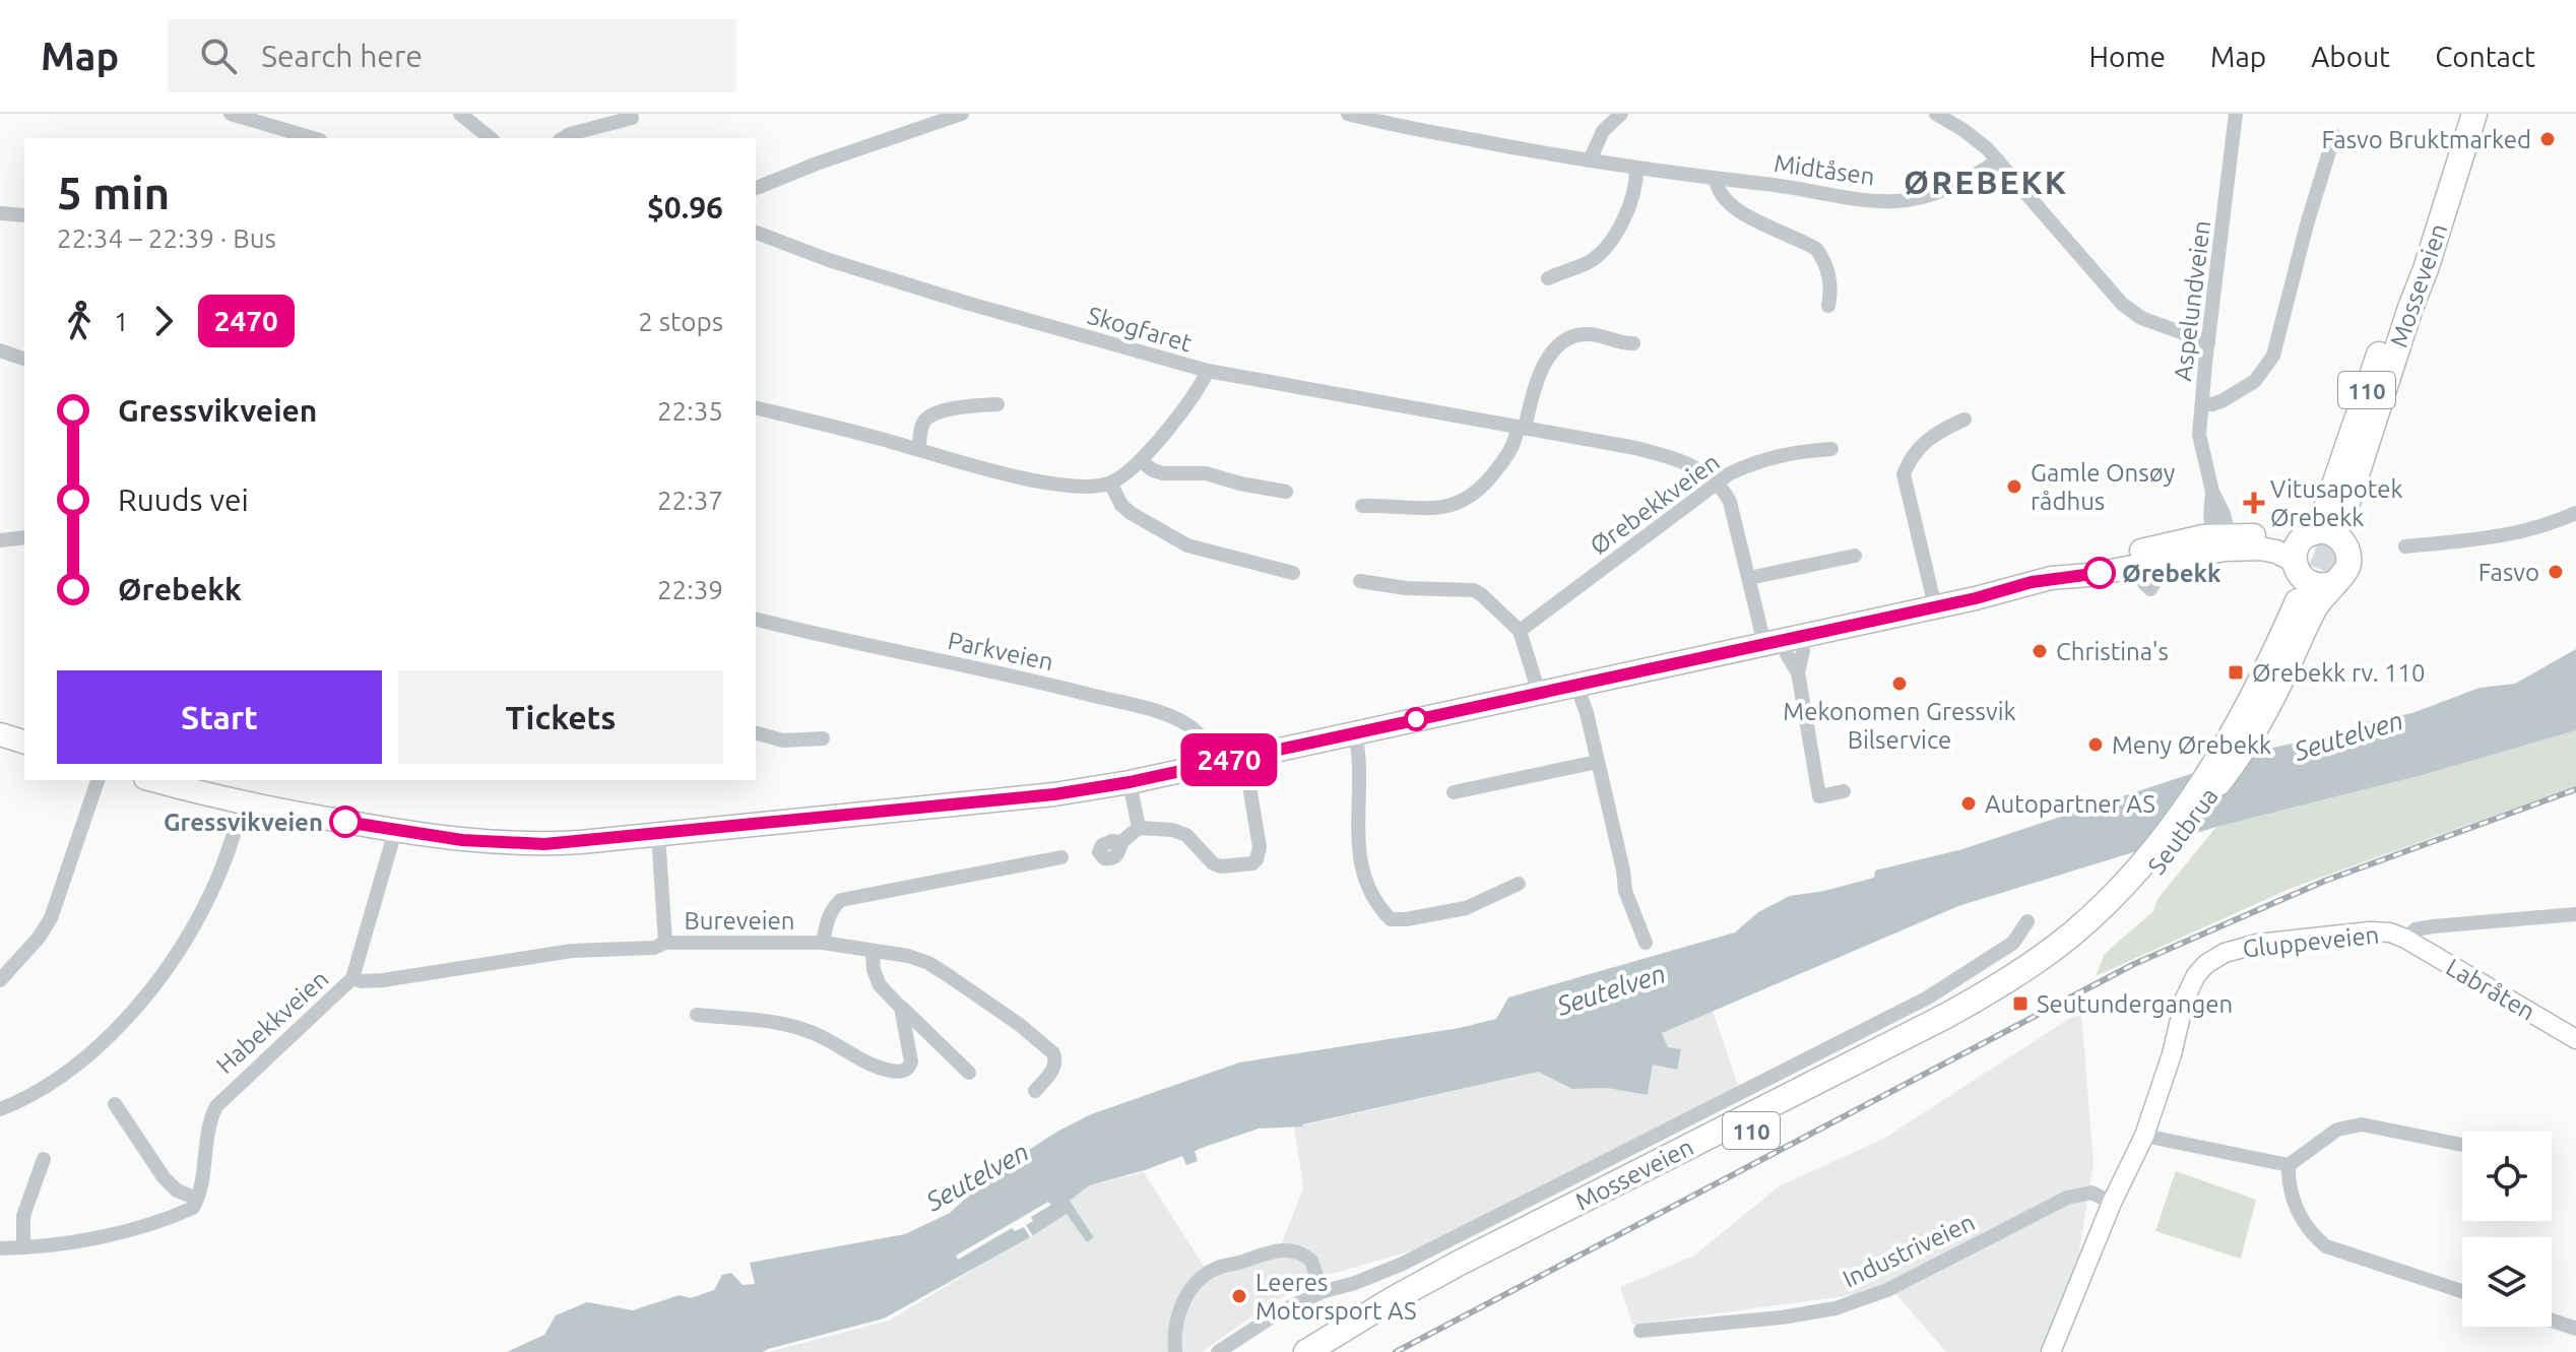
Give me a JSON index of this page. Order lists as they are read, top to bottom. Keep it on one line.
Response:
{"streets":{"highway":["Mosseveien","110","Seutbrua"],"street":["Midtåsen","Aspelundveien","Skogfaret","Ørebekkveien","Parkveien","Bureveien","Gluppeveien","Labråten","Habekkveien","Industriveien"]},"crossings":[["Mosseveien","110"],["Mosseveien","Seutbrua"],["Skogfaret","Ørebekkveien"],["110","Seutbrua"],["Bureveien","Habekkveien"],["Gluppeveien","Labråten"],["Gluppeveien","Industriveien"]],"districts":["ØREBEKK"],"water":["Seutelven"],"places":{"other":["Fasvo Bruktmarked","Gamle Onsøy rådhus","Fasvo","Ørebekk","Christina's","Mekonomen Gressvik Bilservice","Meny Ørebekk","Autopartner AS","Gressvikveien","Leeres Motorsport AS"],"health":["Vitusapotek Ørebekk"],"transit":["Ørebekk rv. 110","Seutundergangen"]},"lines":["bus line 2470"],"page":{"header":"Map","search":"Search here","nav":["Home","Map","About","Contact"],"on_map":"2470","heading":["5 min","22:34 – 22:39 · Bus","$0.96"],"legs":["1","2470","2 stops"],"list":[{"name":"Gressvikveien","value":"22:35"},{"name":"Ruuds vei","value":"22:37"},{"name":"Ørebekk","value":"22:39"}],"buttons":["Start","Tickets"]}}
